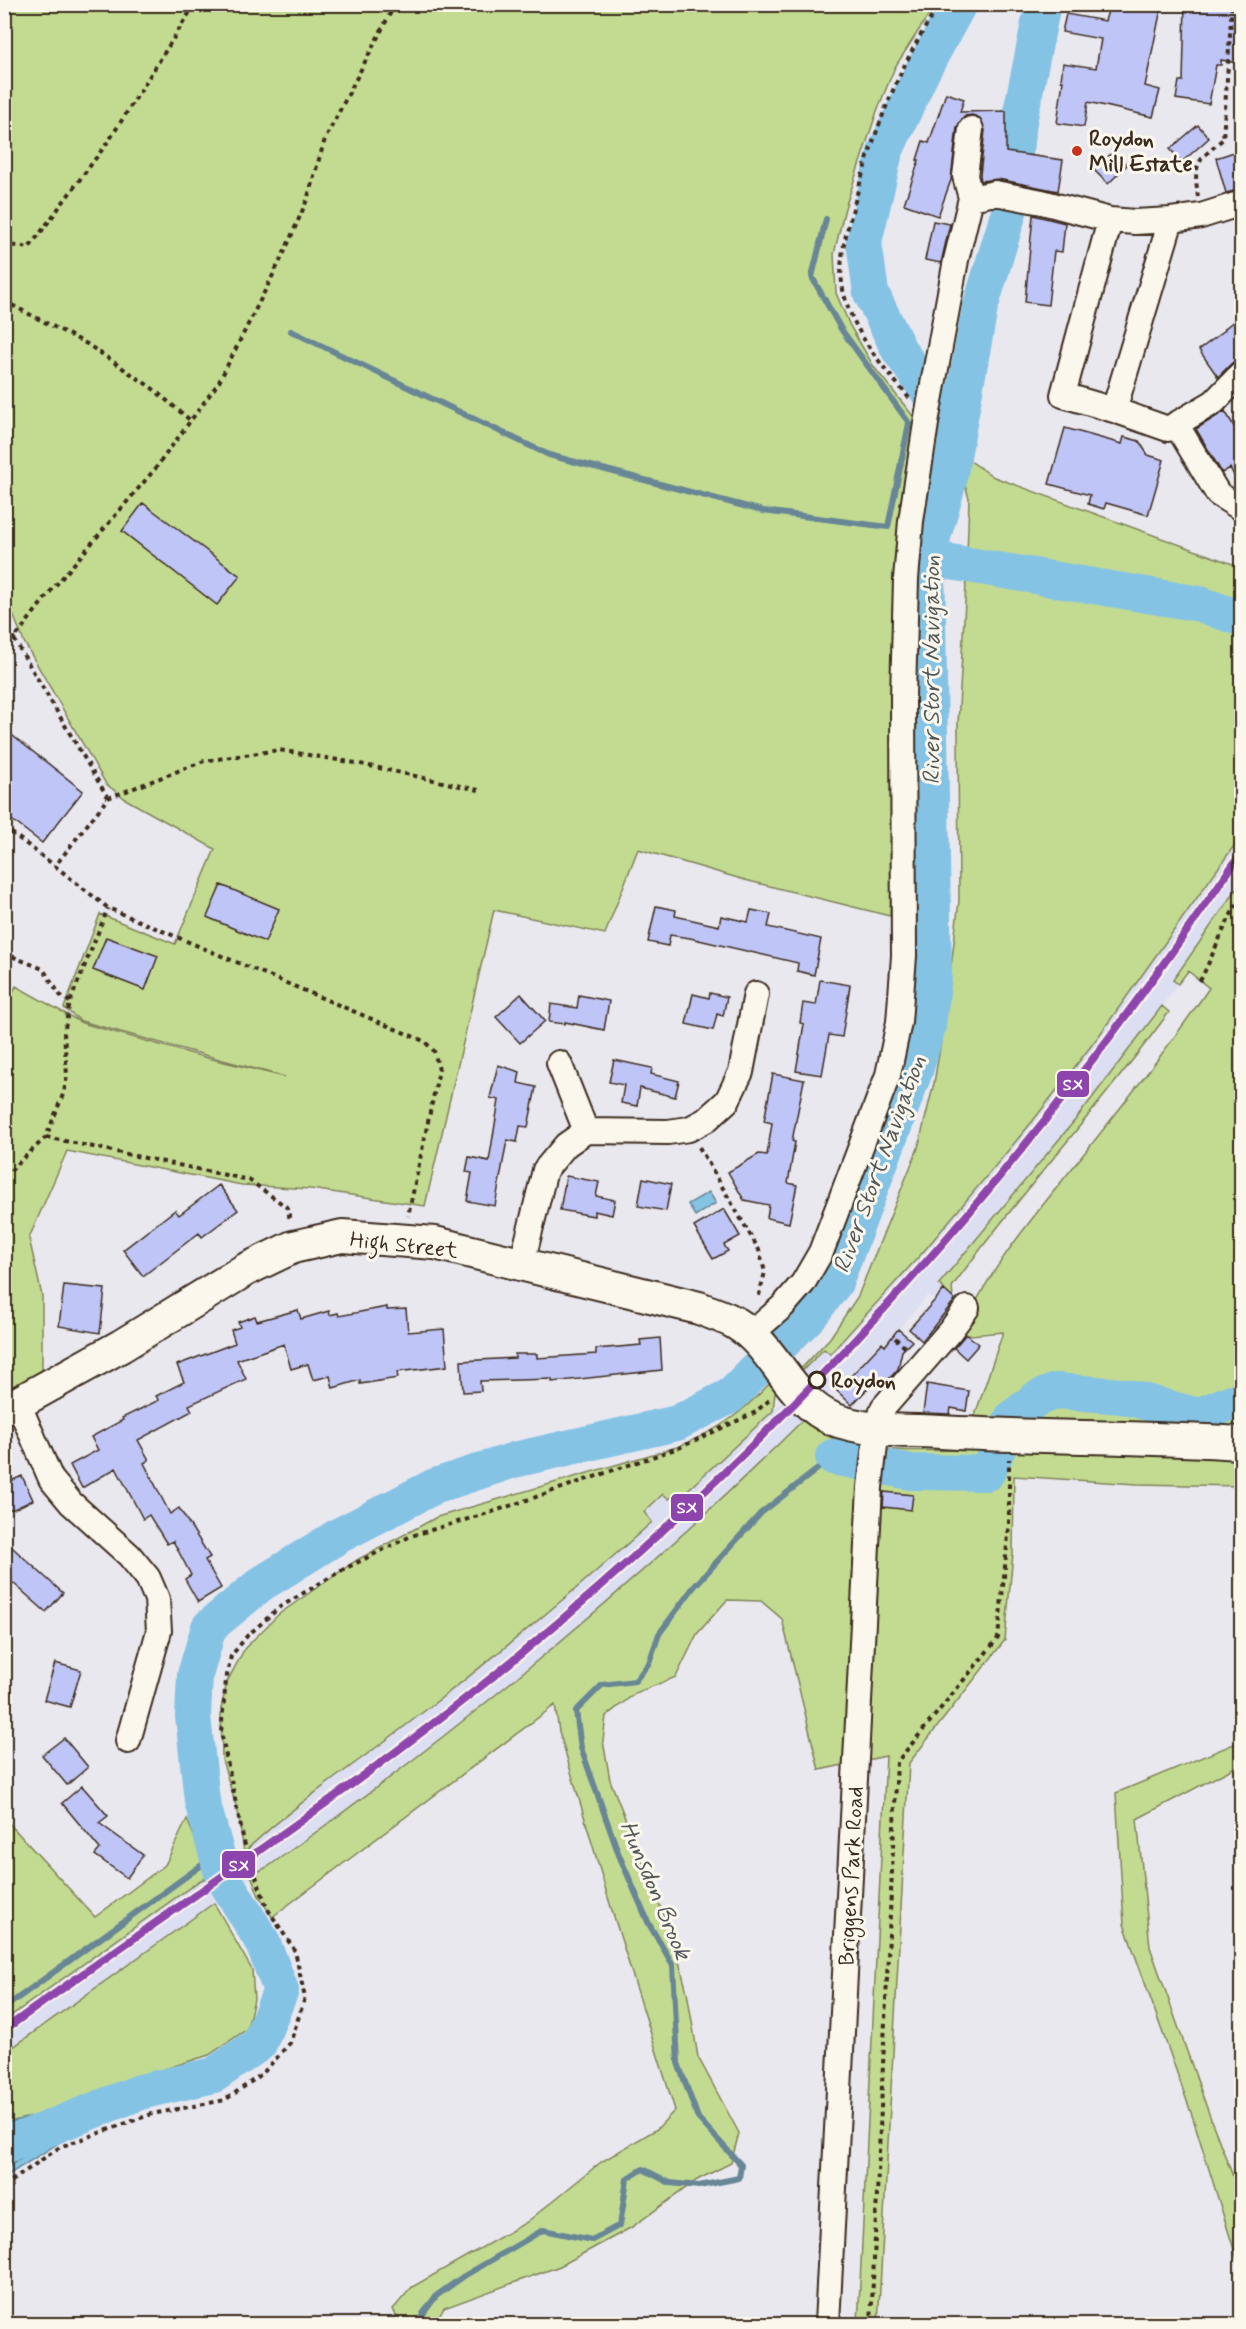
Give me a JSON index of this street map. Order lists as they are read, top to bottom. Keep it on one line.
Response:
{"streets":{"main road":["High Street"],"street":["Briggens Park Road"]},"crossings":[["High Street","Briggens Park Road"]],"water":["River Stort Navigation","Hunsdon Brook"],"places":["Roydon Mill Estate","Roydon"],"lines":["transit line SX"]}
